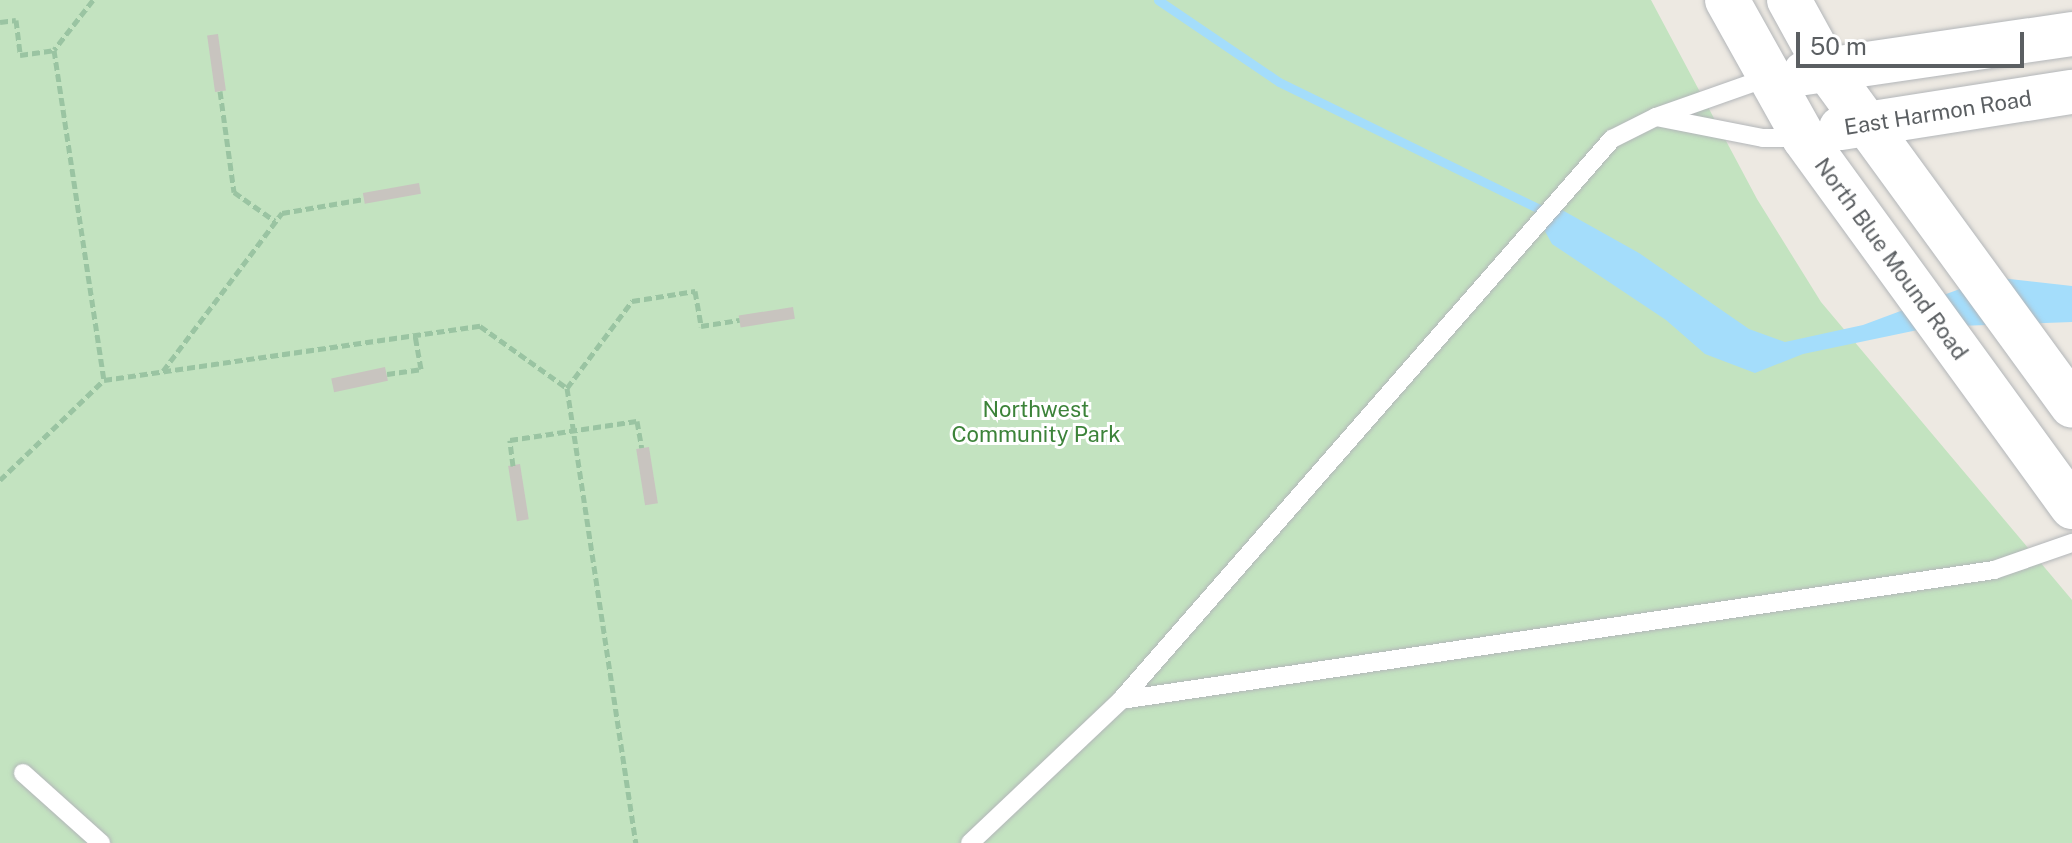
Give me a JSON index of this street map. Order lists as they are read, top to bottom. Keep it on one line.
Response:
{"streets":{"main road":["East Harmon Road","North Blue Mound Road"]},"crossings":[["East Harmon Road","North Blue Mound Road"]],"parks":["Northwest Community Park"],"scale_bar":"50 m"}
